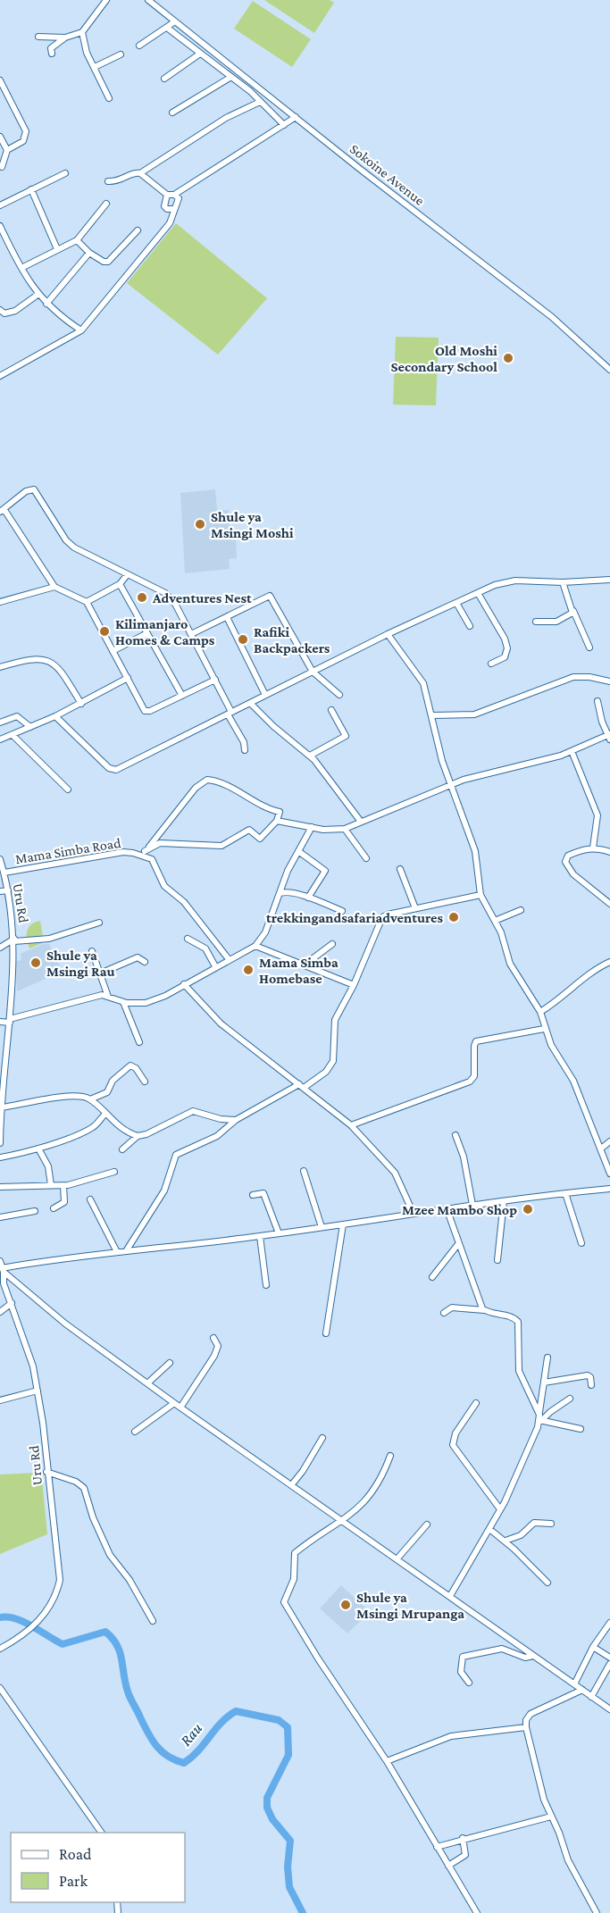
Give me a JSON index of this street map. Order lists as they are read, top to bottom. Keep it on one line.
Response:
{"streets":{"street":["Sokoine Avenue","Mama Simba Road","Uru Rd"]},"crossings":[["Mama Simba Road","Uru Rd"]],"water":["Rau"],"places":["Old Moshi Secondary School","Shule ya Msingi Moshi","Adventures Nest","Kilimanjaro Homes & Camps","Rafiki Backpackers","trekkingandsafariadventures","Shule ya Msingi Rau","Mama Simba Homebase","Mzee Mambo Shop","Shule ya Msingi Mrupanga"],"legend":["Road","Park"]}
